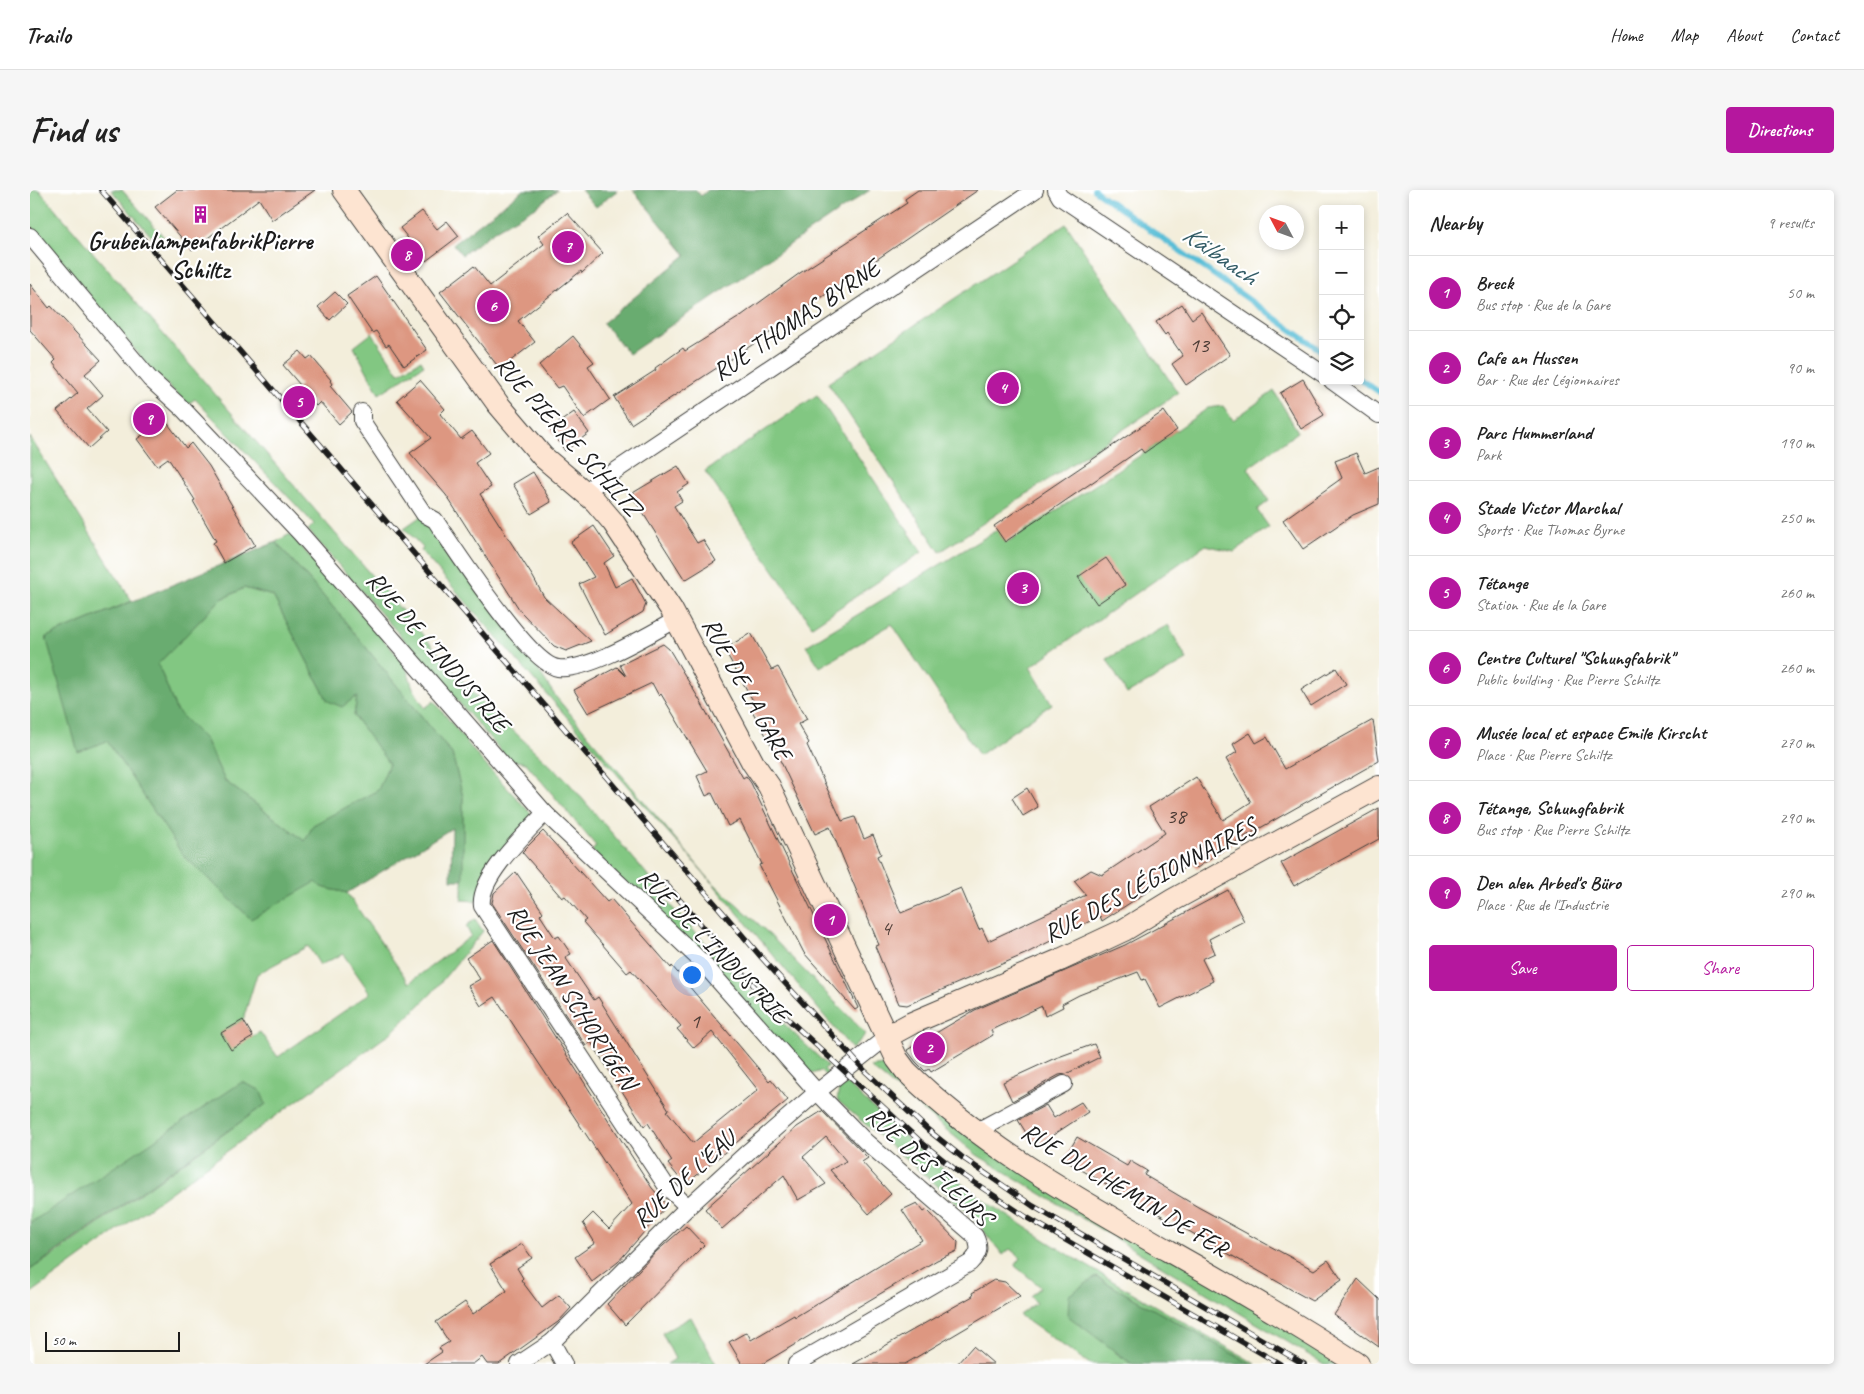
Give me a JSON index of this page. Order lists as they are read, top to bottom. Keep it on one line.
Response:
{"streets":{"main road":["RUE PIERRE SCHILTZ","RUE DE LA GARE","RUE DES LÉGIONNAIRES","RUE DU CHEMIN DE FER"],"street":["RUE THOMAS BYRNE","RUE DE L'INDUSTRIE","RUE JEAN SCHORTGEN","RUE DES FLEURS","RUE DE L'EAU"]},"crossings":[["RUE THOMAS BYRNE","RUE PIERRE SCHILTZ"],["RUE PIERRE SCHILTZ","RUE DE LA GARE"],["RUE DE L'INDUSTRIE","RUE JEAN SCHORTGEN"],["RUE DE L'INDUSTRIE","RUE DES FLEURS"],["RUE DE L'INDUSTRIE","RUE DE L'EAU"],["RUE DE LA GARE","RUE DES LÉGIONNAIRES"],["RUE DE LA GARE","RUE DE L'EAU"],["RUE DE LA GARE","RUE DU CHEMIN DE FER"],["RUE DES LÉGIONNAIRES","RUE DE L'EAU"],["RUE DES LÉGIONNAIRES","RUE DU CHEMIN DE FER"],["RUE JEAN SCHORTGEN","RUE DE L'EAU"],["RUE DES FLEURS","RUE DE L'EAU"],["RUE DE L'EAU","RUE DU CHEMIN DE FER"]],"water":["Kälbaach"],"places":{"building":["GrubenlampenfabrikPierre Schiltz"]},"house_numbers":["13","38","4","1"],"scale_bar":"50 m","north":"top left","page":{"header":"Trailo","nav":["Home","Map","About","Contact"],"buttons":["Directions",["Save","Share"]],"title":"Find us","heading":["Nearby","9 results"],"map_buttons":["+","−"],"pins":["7","8","6","4","5","9","3","1","2"],"list":[{"mark":"1","name":"Breck","note":"Bus stop · Rue de la Gare","value":"50 m"},{"mark":"2","name":"Cafe an Hussen","note":"Bar · Rue des Légionnaires","value":"90 m"},{"mark":"3","name":"Parc Hummerland","note":"Park","value":"190 m"},{"mark":"4","name":"Stade Victor Marchal","note":"Sports · Rue Thomas Byrne","value":"250 m"},{"mark":"5","name":"Tétange","note":"Station · Rue de la Gare","value":"260 m"},{"mark":"6","name":"Centre Culturel \"Schungfabrik\"","note":"Public building · Rue Pierre Schiltz","value":"260 m"},{"mark":"7","name":"Musée local et espace Emile Kirscht","note":"Place · Rue Pierre Schiltz","value":"270 m"},{"mark":"8","name":"Tétange, Schungfabrik","note":"Bus stop · Rue Pierre Schiltz","value":"290 m"},{"mark":"9","name":"Den alen Arbed's Büro","note":"Place · Rue de l'Industrie","value":"290 m"}],"scale":"50 m"}}
